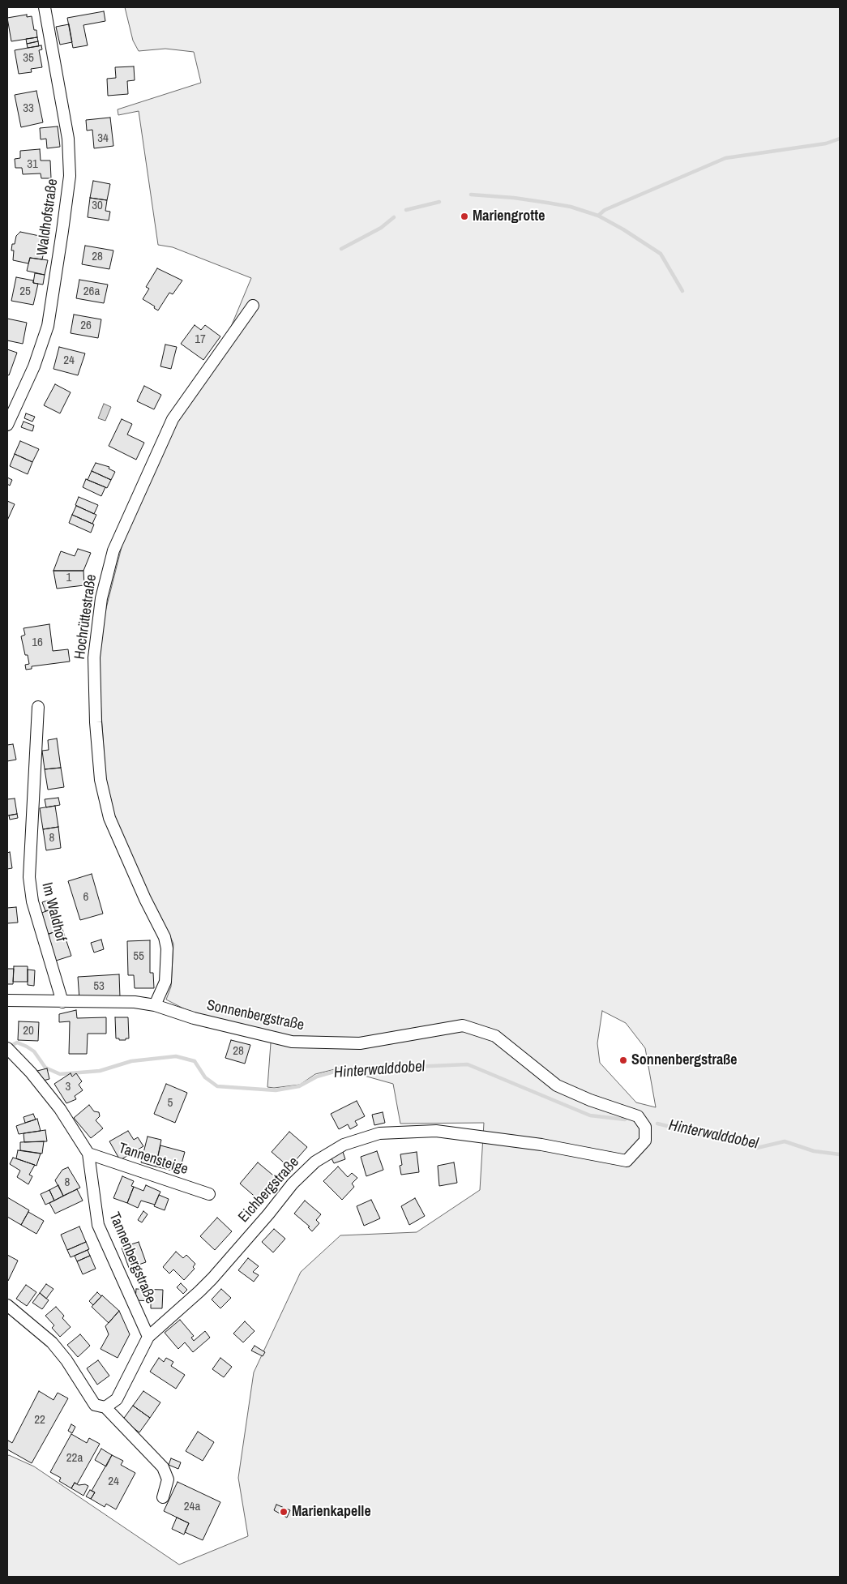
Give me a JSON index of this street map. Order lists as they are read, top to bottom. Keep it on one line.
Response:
{"streets":{"street":["Waldhofstraße","Hochrüttestraße","Im Waldhof","Sonnenbergstraße","Tannensteige","Eichbergstraße","Tannenbergstraße"]},"crossings":[["Hochrüttestraße","Sonnenbergstraße"],["Im Waldhof","Sonnenbergstraße"],["Sonnenbergstraße","Eichbergstraße"],["Tannensteige","Tannenbergstraße"],["Eichbergstraße","Tannenbergstraße"]],"water":["Hinterwalddobel"],"places":["Mariengrotte","Sonnenbergstraße","Marienkapelle"],"house_numbers":["35","33","34","31","30","28","25","26a","26","17","24","1","16","8","6","55","53","20","28","3","5","8","22","22a","24","24a"]}
